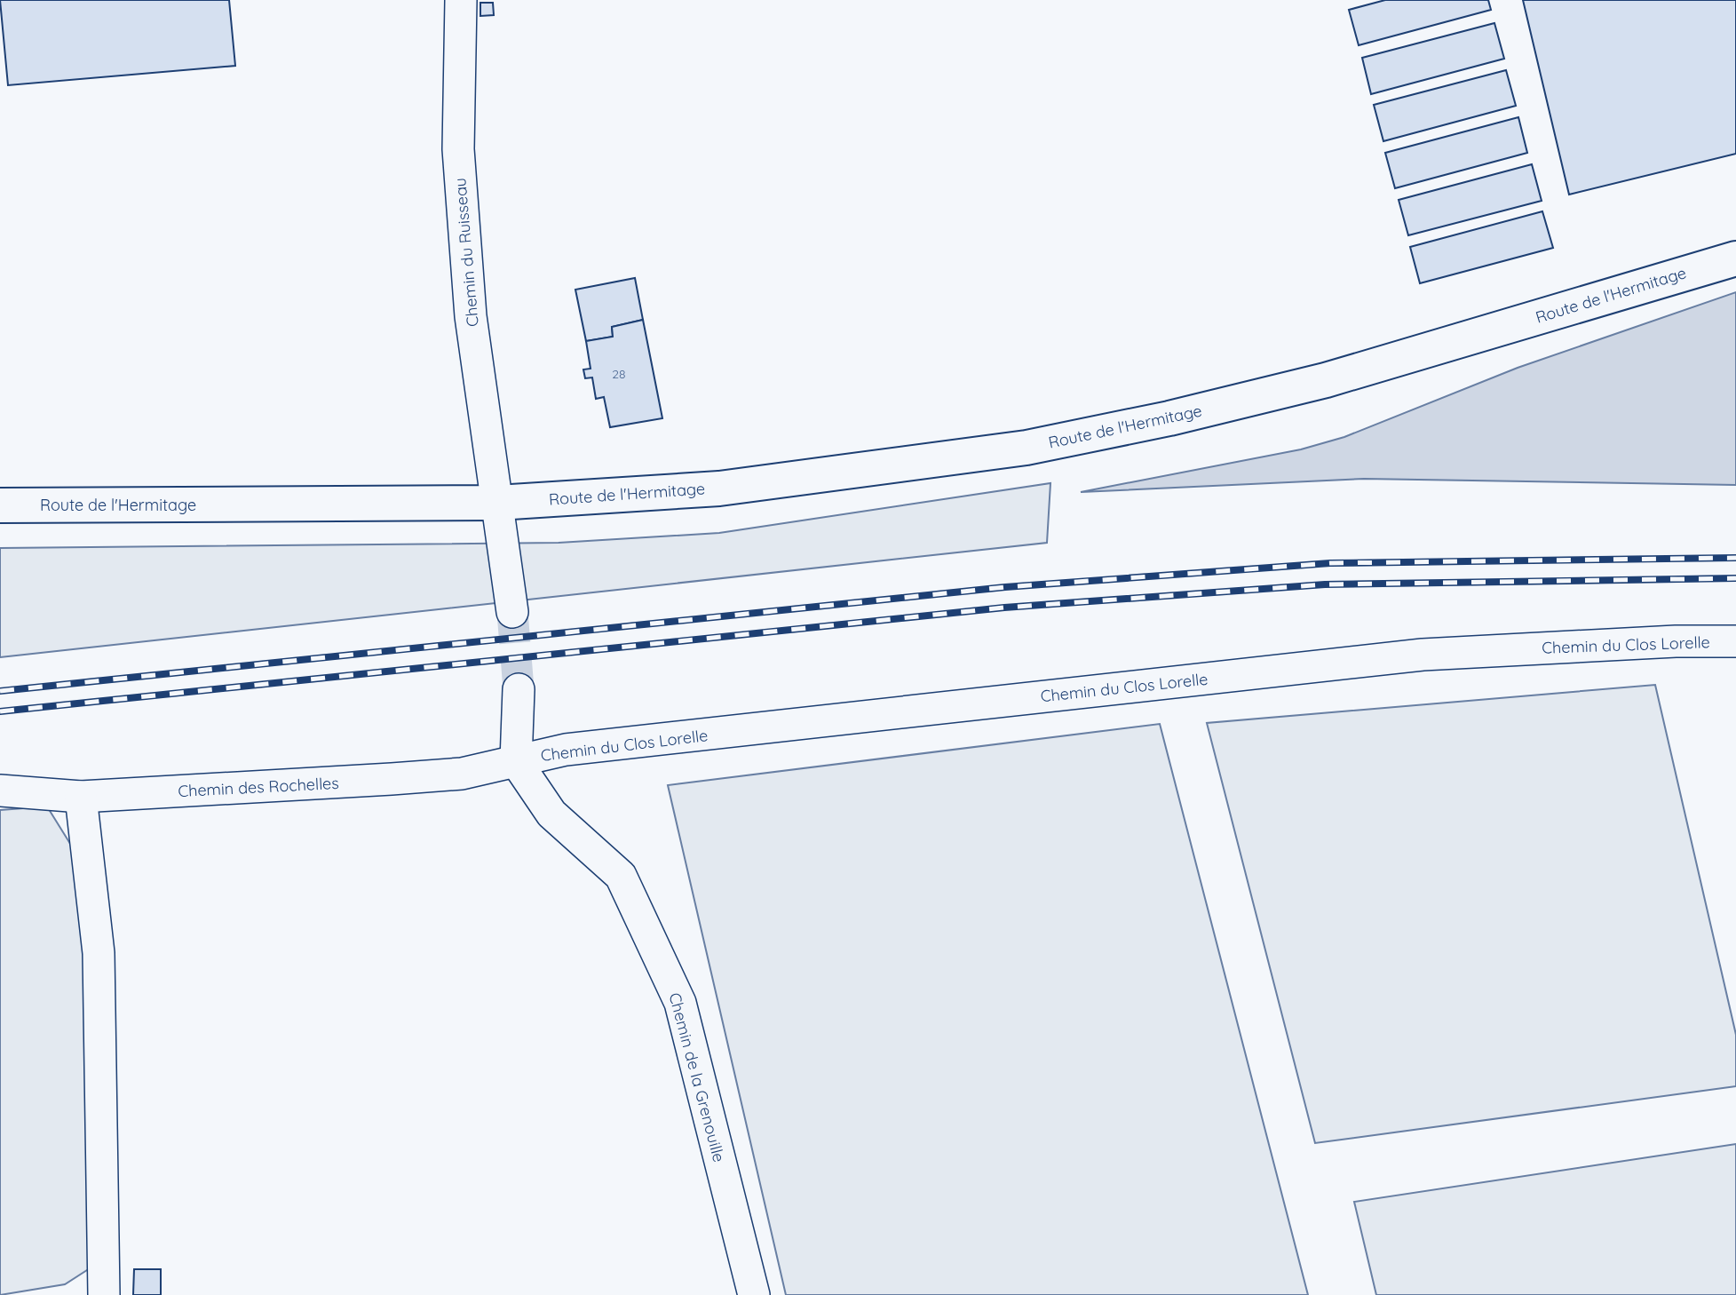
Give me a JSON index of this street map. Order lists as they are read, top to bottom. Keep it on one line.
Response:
{"streets":{"street":["Chemin du Ruisseau","Route de l'Hermitage","Chemin du Clos Lorelle","Chemin des Rochelles","Chemin de la Grenouille"]},"crossings":[["Chemin du Ruisseau","Route de l'Hermitage"],["Chemin du Clos Lorelle","Chemin des Rochelles"],["Chemin du Clos Lorelle","Chemin de la Grenouille"],["Chemin des Rochelles","Chemin de la Grenouille"]],"house_numbers":["28"]}
